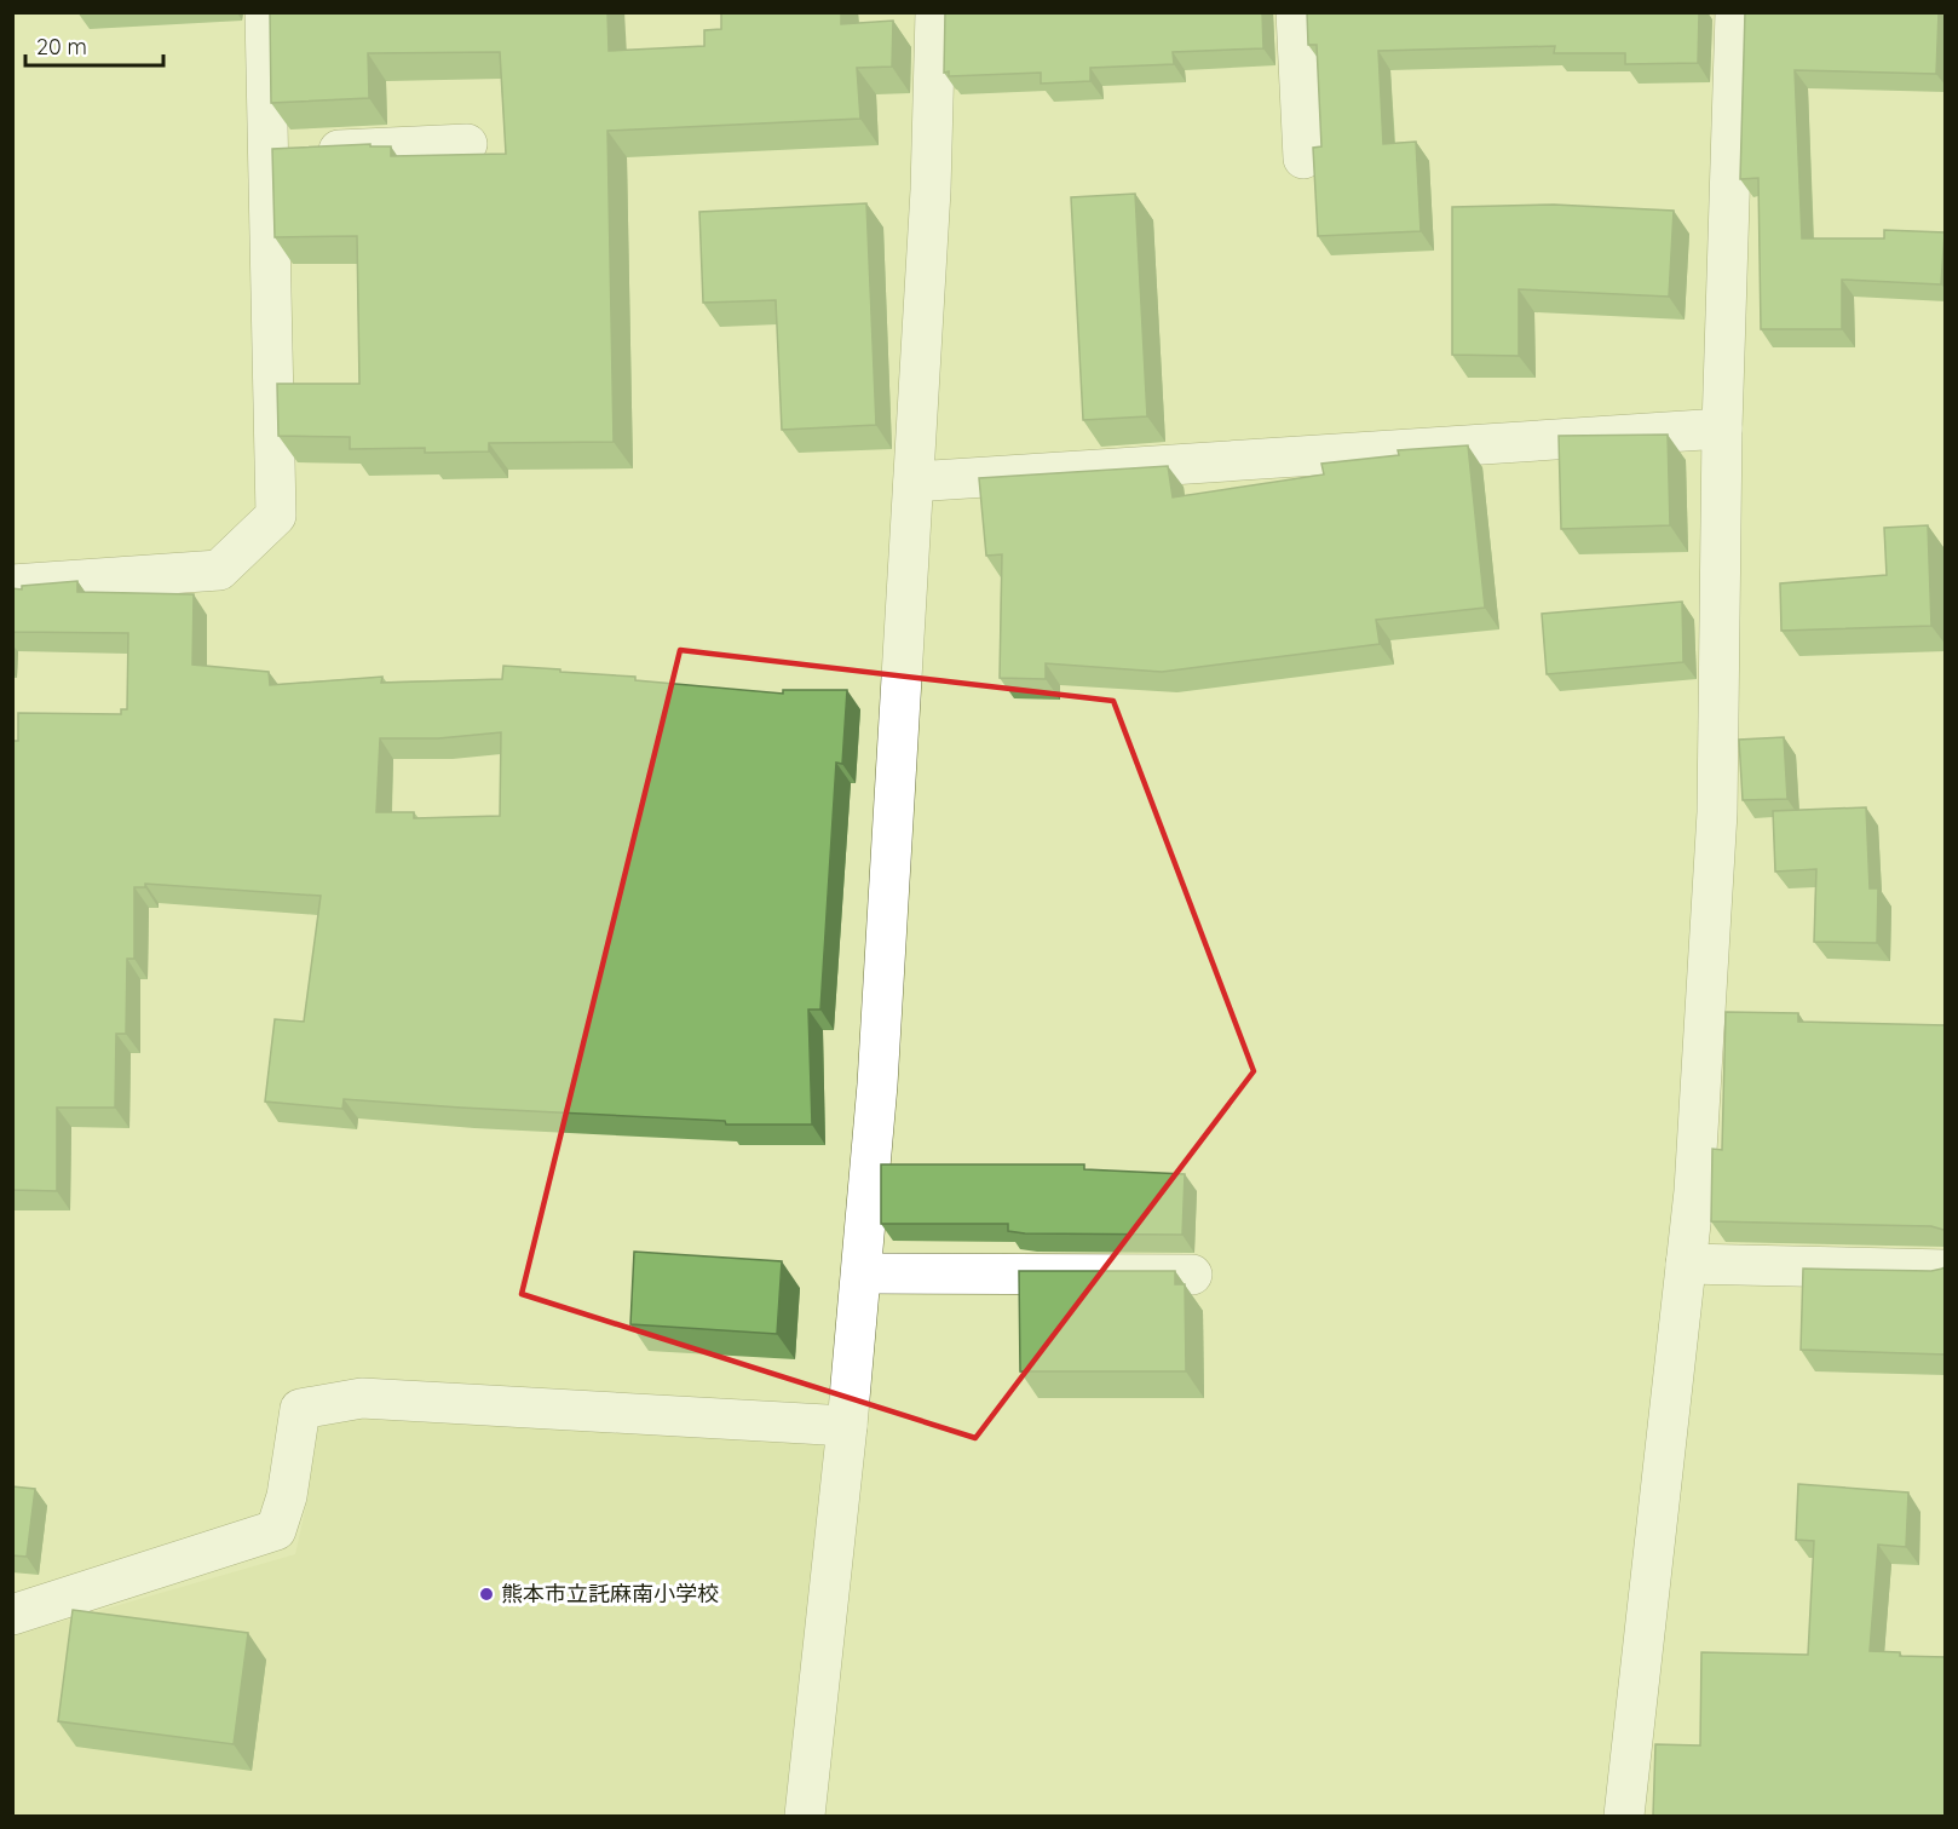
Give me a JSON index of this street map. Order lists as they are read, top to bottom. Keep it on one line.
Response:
{"places":["熊本市立託麻南小学校"],"scale_bar":"20 m"}
